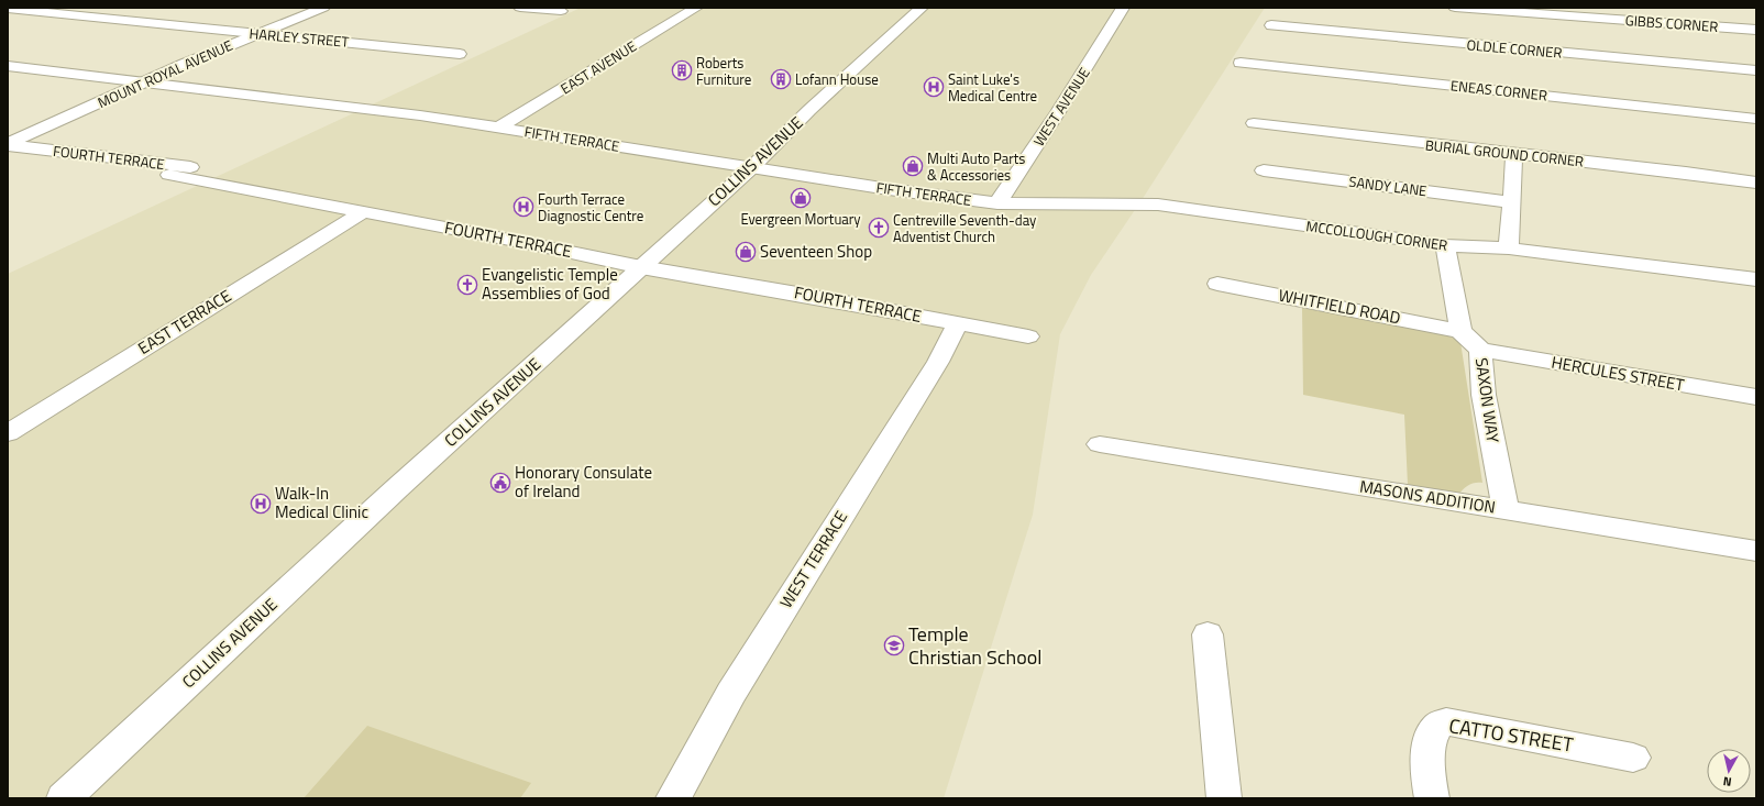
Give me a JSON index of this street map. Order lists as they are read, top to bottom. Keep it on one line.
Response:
{"streets":{"street":["GIBBS CORNER","HARLEY STREET","OLDLE CORNER","EAST AVENUE","MOUNT ROYAL AVENUE","ENEAS CORNER","WEST AVENUE","FIFTH TERRACE","BURIAL GROUND CORNER","FOURTH TERRACE","COLLINS AVENUE","SANDY LANE","MCCOLLOUGH CORNER","WHITFIELD ROAD","EAST TERRACE","HERCULES STREET","SAXON WAY","MASONS ADDITION","WEST TERRACE","CATTO STREET"]},"crossings":[["HARLEY STREET","MOUNT ROYAL AVENUE"],["EAST AVENUE","FIFTH TERRACE"],["MOUNT ROYAL AVENUE","FIFTH TERRACE"],["MOUNT ROYAL AVENUE","FOURTH TERRACE"],["WEST AVENUE","FIFTH TERRACE"],["WEST AVENUE","MCCOLLOUGH CORNER"],["FIFTH TERRACE","COLLINS AVENUE"],["FIFTH TERRACE","MCCOLLOUGH CORNER"],["FOURTH TERRACE","COLLINS AVENUE"],["FOURTH TERRACE","EAST TERRACE"],["FOURTH TERRACE","WEST TERRACE"],["WHITFIELD ROAD","SAXON WAY"],["HERCULES STREET","SAXON WAY"],["SAXON WAY","MASONS ADDITION"]],"places":{"building":["Roberts Furniture","Lofann House"],"hospital":["Saint Luke's Medical Centre","Fourth Terrace Diagnostic Centre","Walk-In Medical Clinic"],"shop":["Multi Auto Parts & Accessories","Evergreen Mortuary","Seventeen Shop"],"church":["Centreville Seventh-day Adventist Church","Evangelistic Temple Assemblies of God"],"public building":["Honorary Consulate of Ireland"],"school or university":["Temple Christian School"]},"north":"bottom"}
